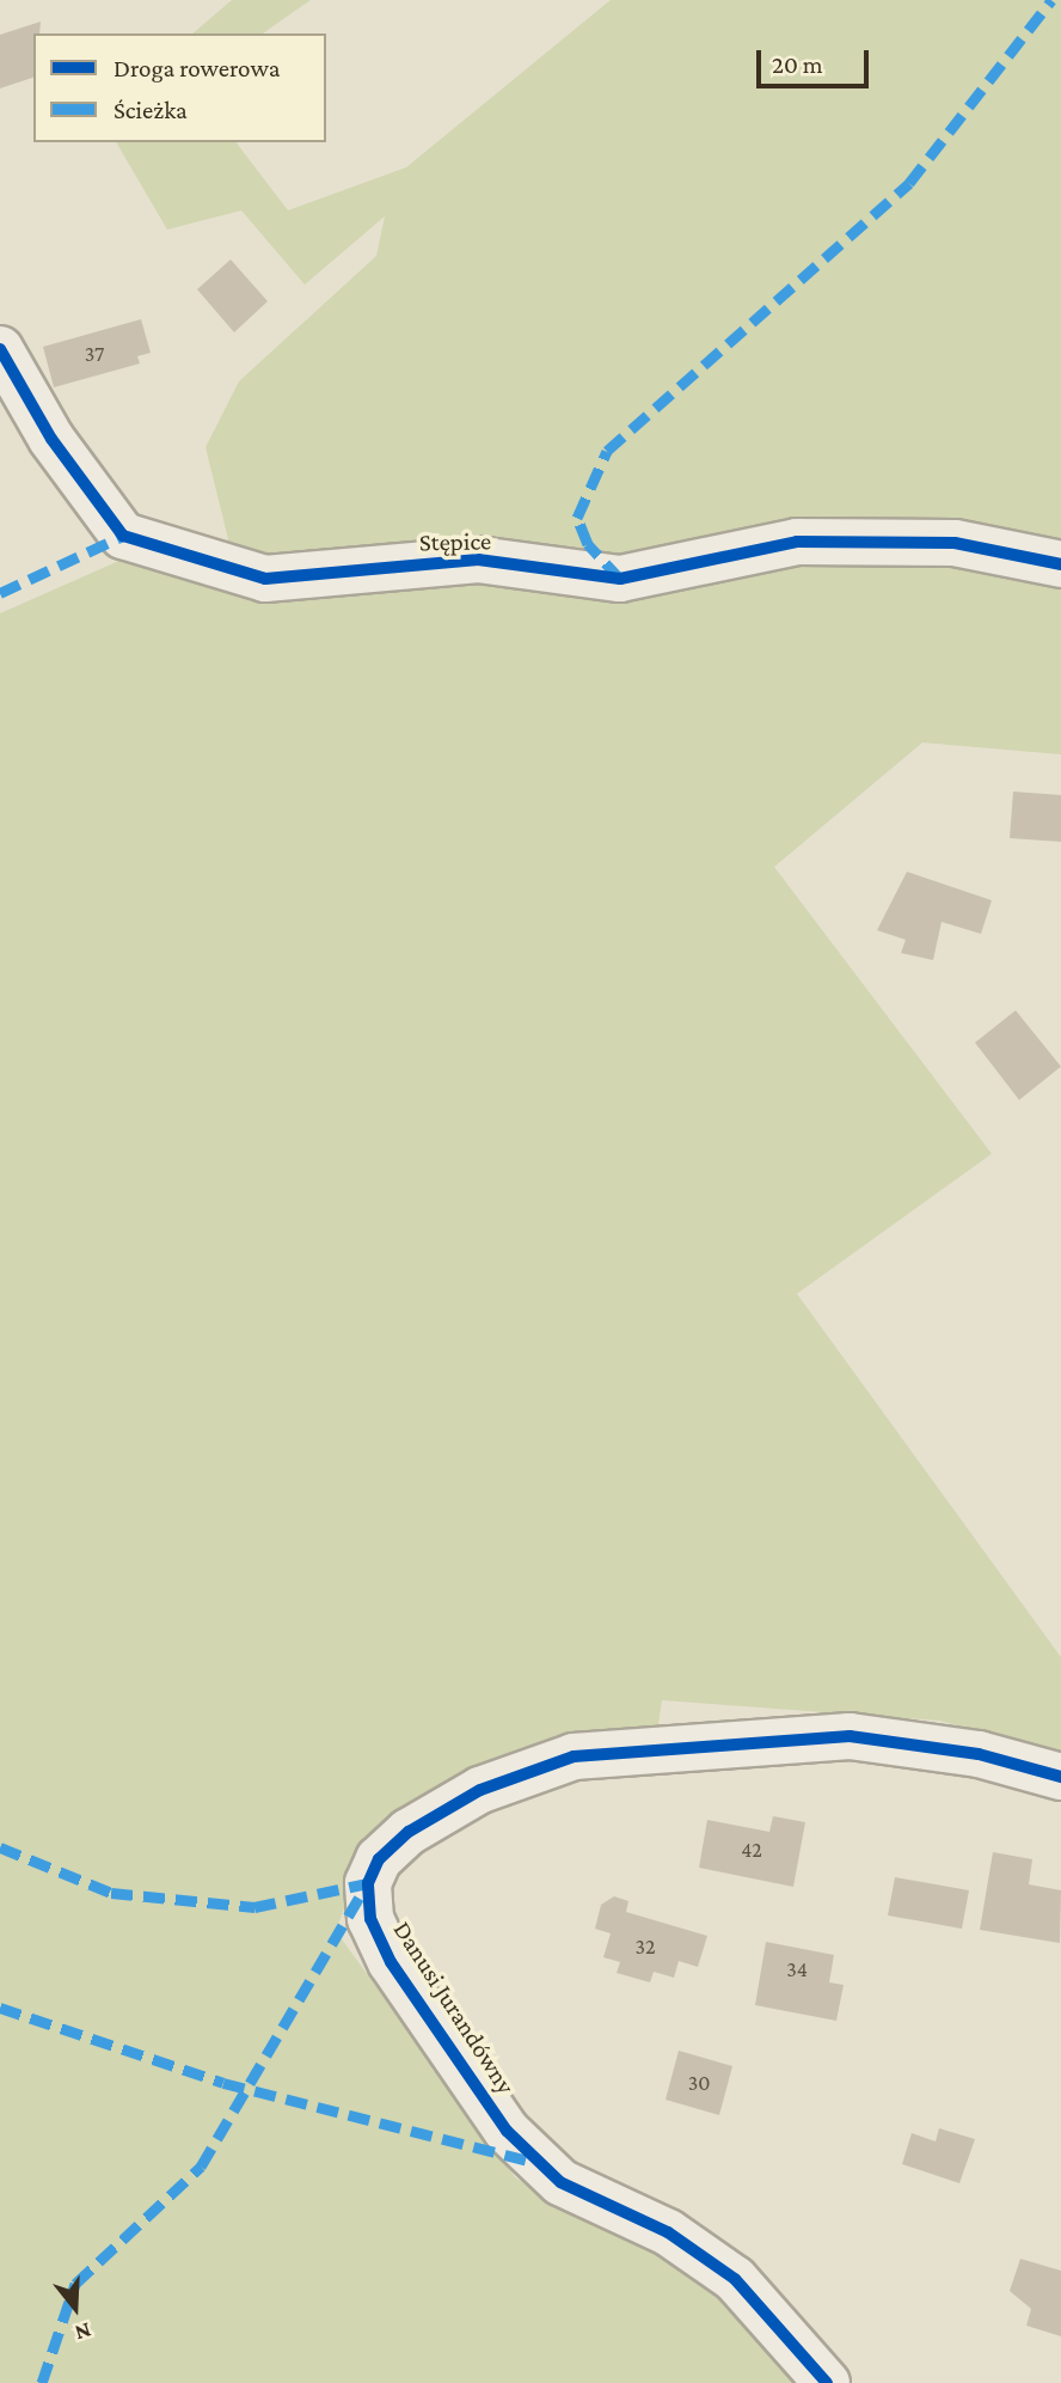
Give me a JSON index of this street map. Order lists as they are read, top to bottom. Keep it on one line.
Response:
{"streets":{"street":["Stępice","Danusi Jurandówny"]},"house_numbers":["37","42","32","34","30"],"legend":["Droga rowerowa","Ścieżka"],"scale_bar":"20 m","north":"bottom"}
